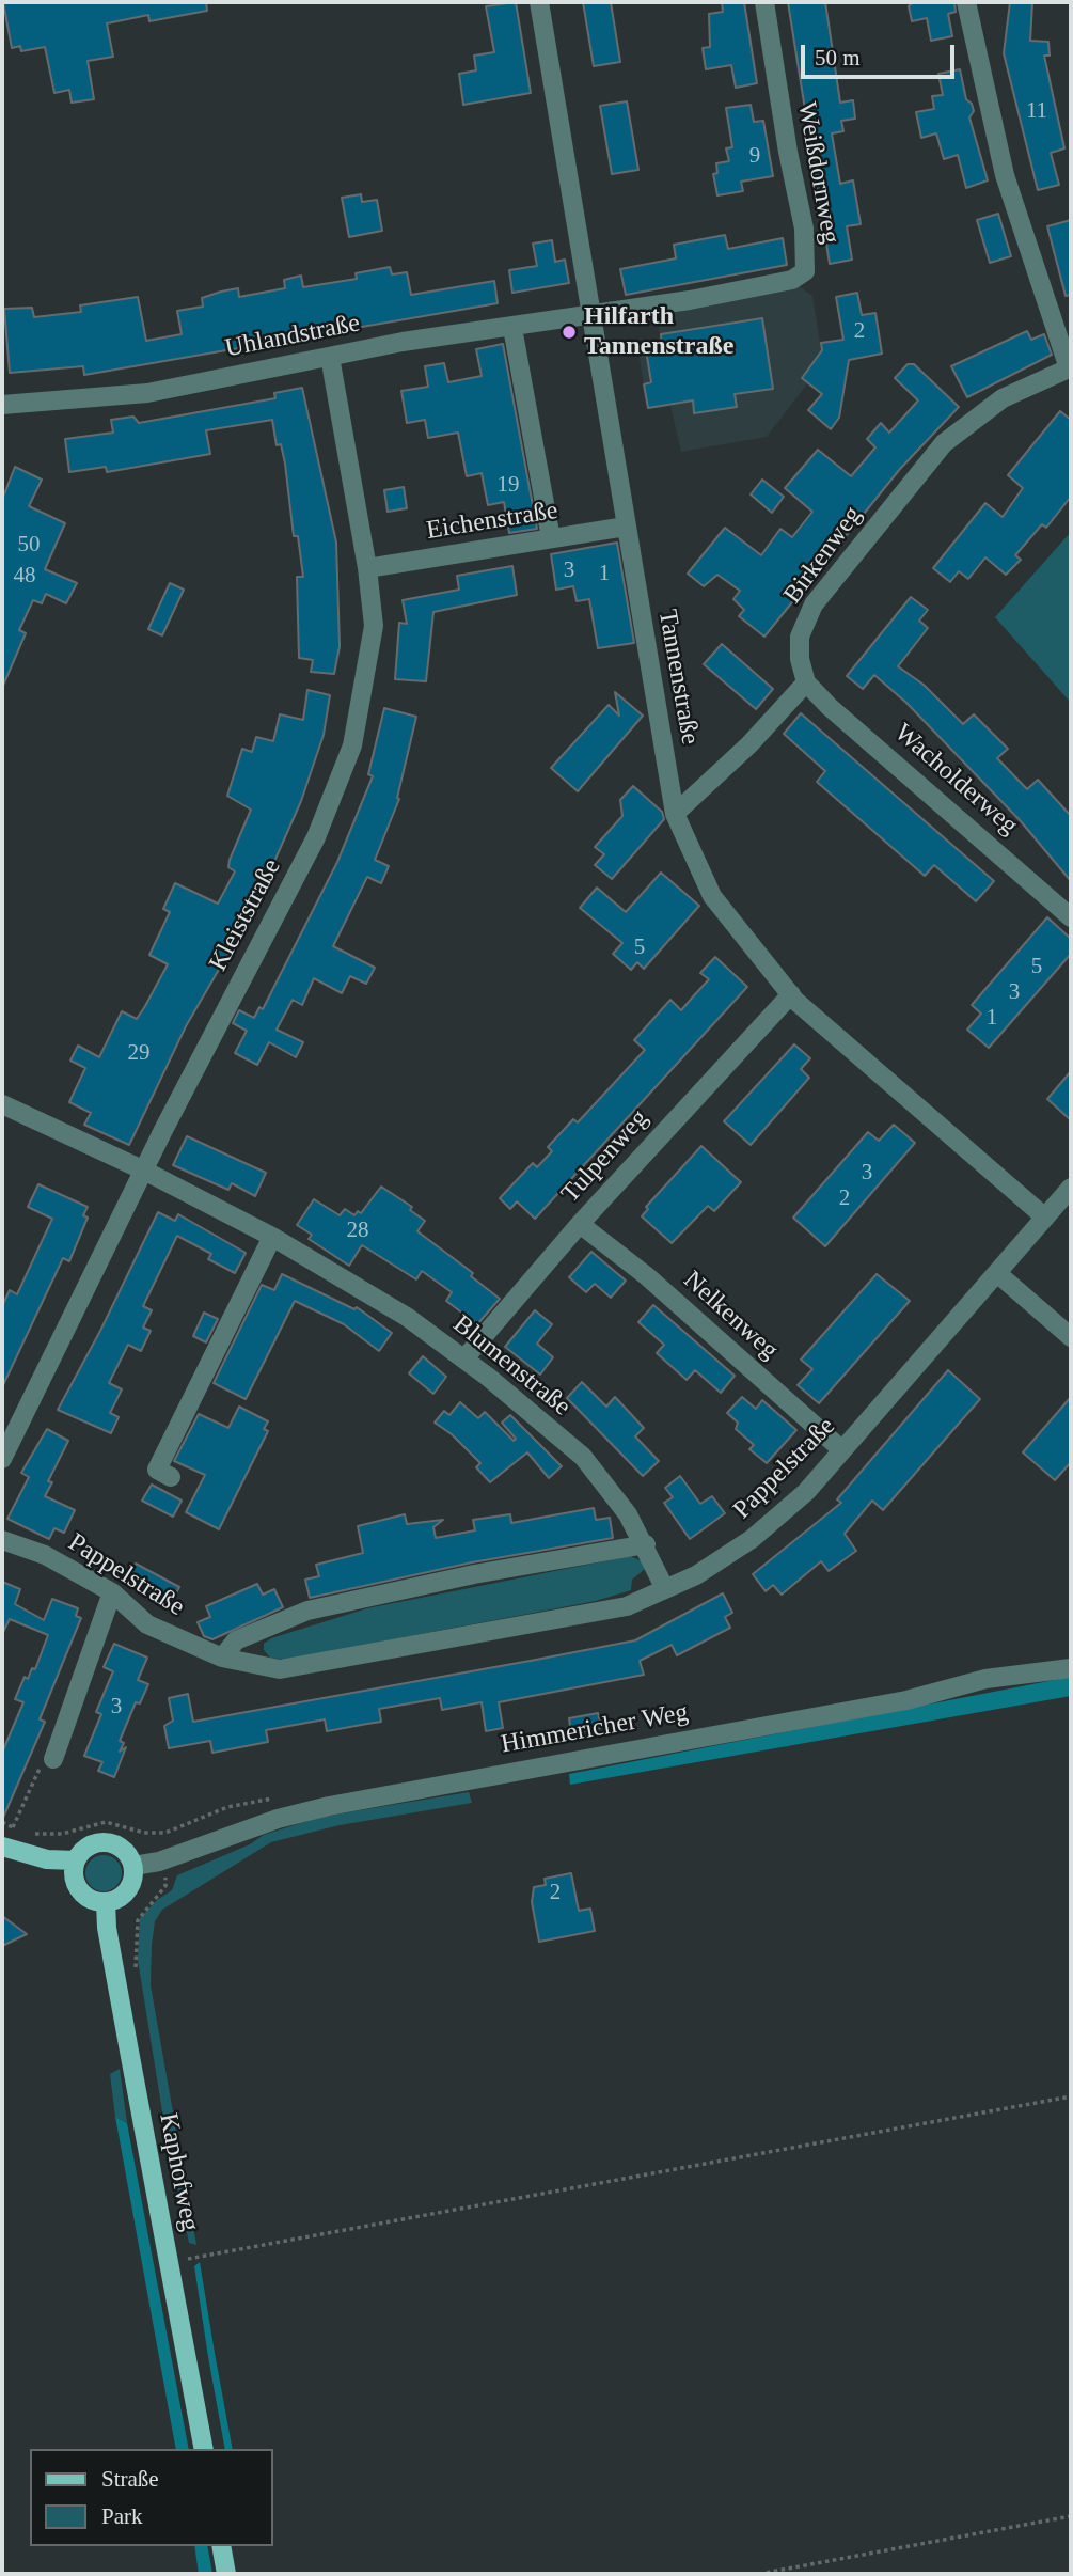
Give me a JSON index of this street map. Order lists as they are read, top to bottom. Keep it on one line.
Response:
{"streets":{"main road":["Kaphofweg"],"street":["Weißdornweg","Uhlandstraße","Eichenstraße","Birkenweg","Tannenstraße","Wacholderweg","Kleiststraße","Tulpenweg","Nelkenweg","Blumenstraße","Pappelstraße","Himmericher Weg"]},"crossings":[["Weißdornweg","Uhlandstraße"],["Weißdornweg","Tannenstraße"],["Uhlandstraße","Tannenstraße"],["Uhlandstraße","Kleiststraße"],["Eichenstraße","Tannenstraße"],["Eichenstraße","Kleiststraße"],["Birkenweg","Wacholderweg"],["Tannenstraße","Tulpenweg"],["Tannenstraße","Pappelstraße"],["Kleiststraße","Blumenstraße"],["Tulpenweg","Nelkenweg"],["Tulpenweg","Blumenstraße"],["Nelkenweg","Pappelstraße"],["Blumenstraße","Pappelstraße"],["Himmericher Weg","Kaphofweg"]],"places":["Hilfarth Tannenstraße"],"house_numbers":["11","9","2","19","50","3","1","48","5","5","3","1","29","3","2","28","3","2"],"legend":["Straße","Park"],"scale_bar":"50 m"}
